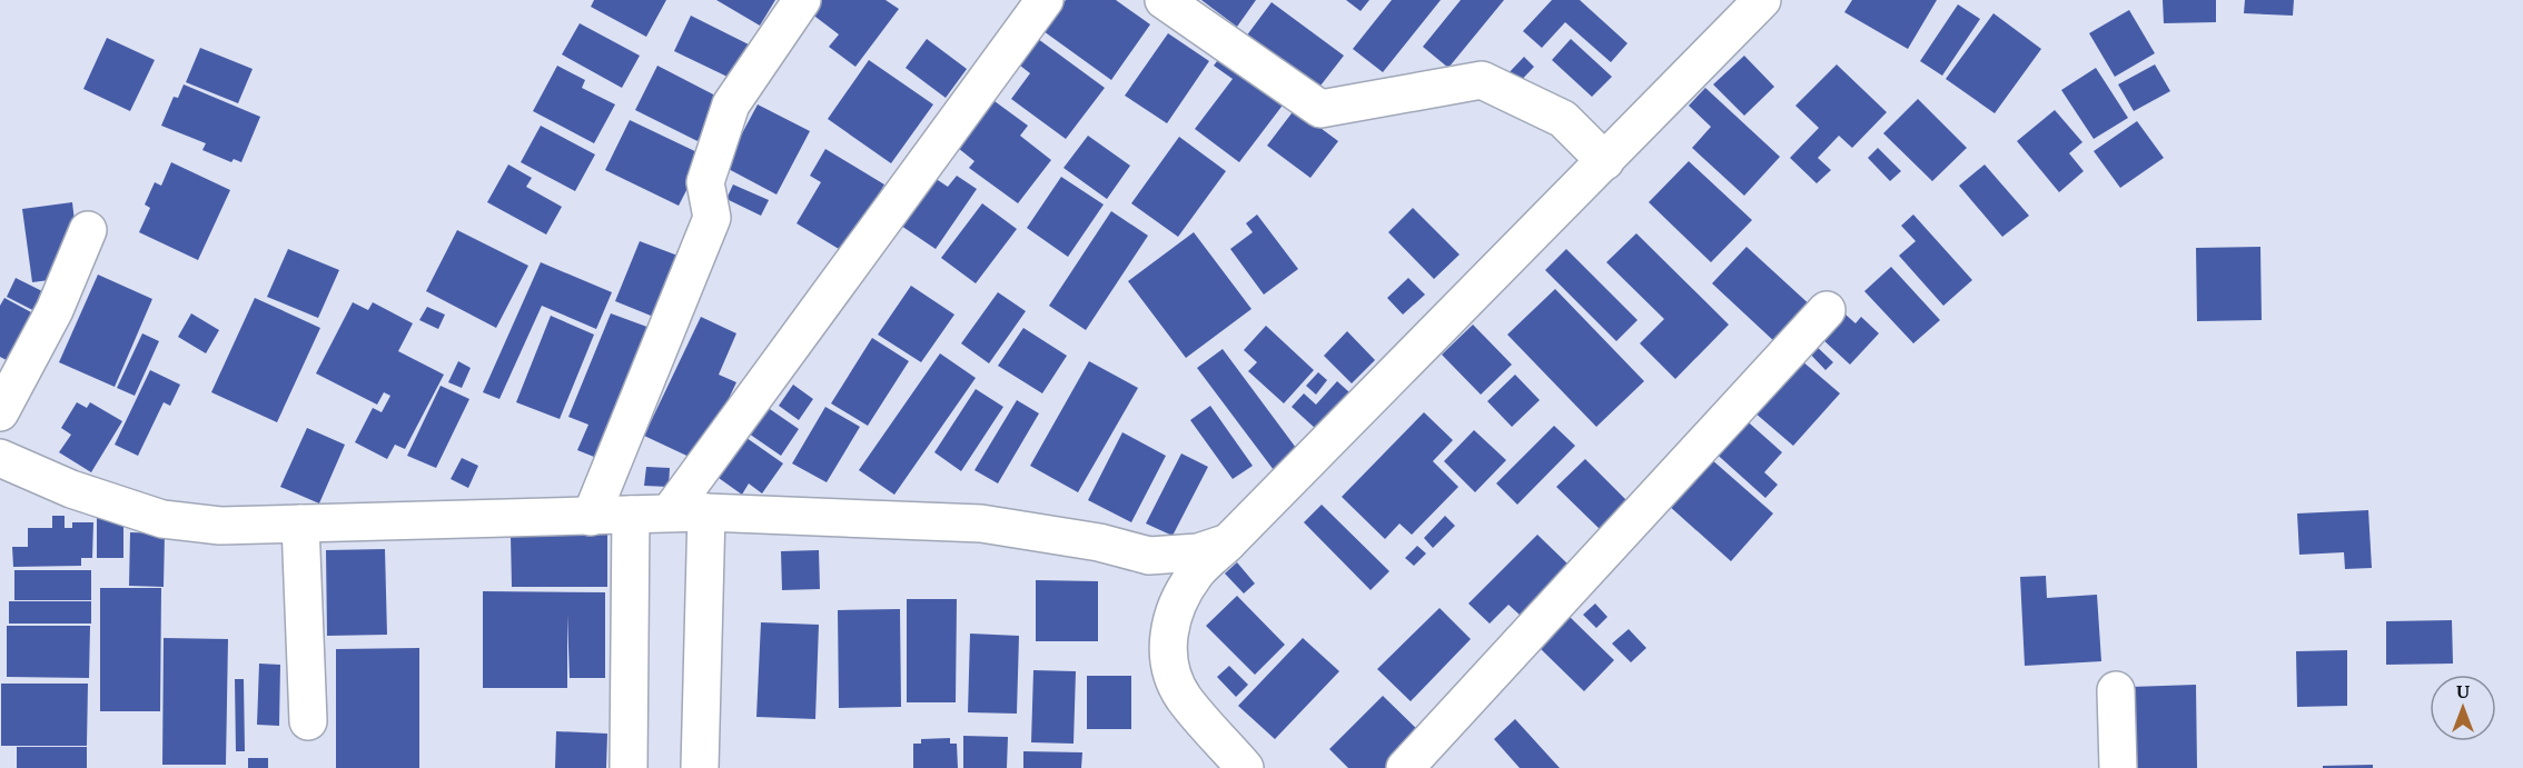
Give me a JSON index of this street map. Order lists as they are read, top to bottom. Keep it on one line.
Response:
{"north":"top"}
